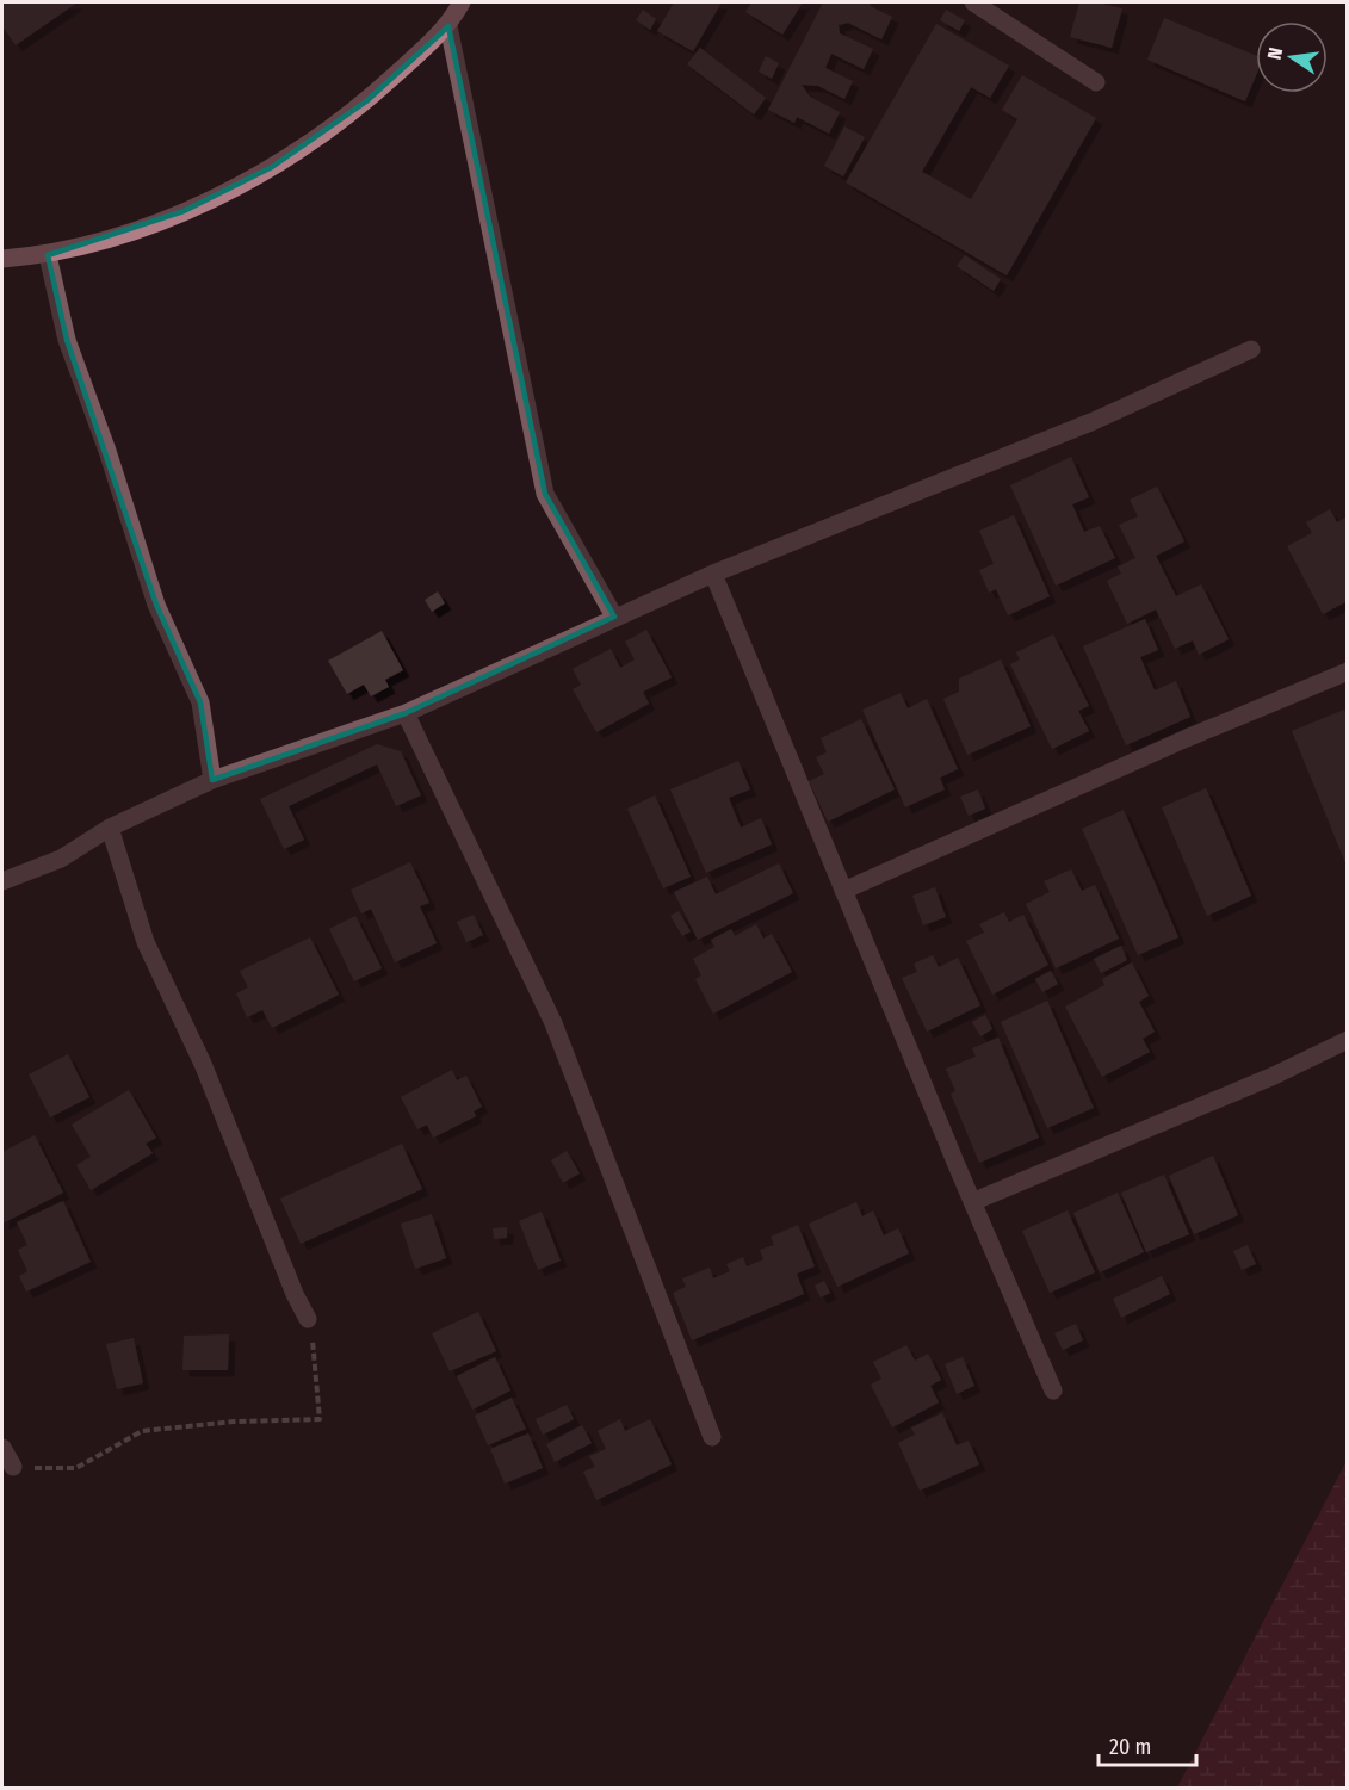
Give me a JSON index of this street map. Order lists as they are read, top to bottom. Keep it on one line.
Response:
{"scale_bar":"20 m","north":"left"}
